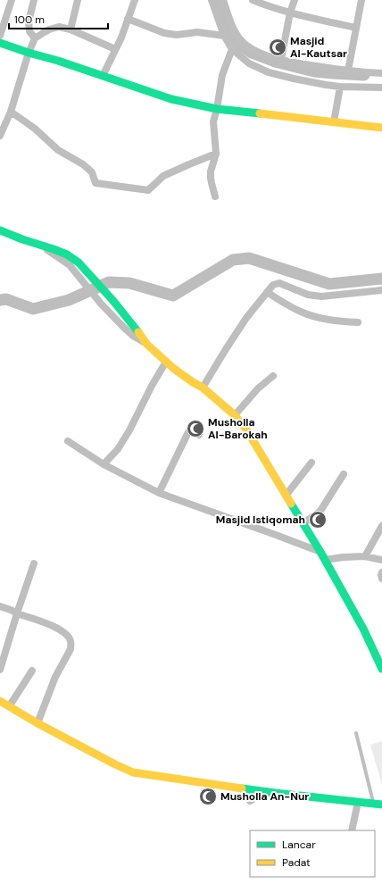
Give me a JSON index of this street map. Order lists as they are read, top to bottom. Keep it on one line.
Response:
{"places":{"mosque":["Masjid Al-Kautsar","Musholla Al-Barokah","Masjid Istiqomah","Musholla An-Nur"]},"legend":["Lancar","Padat"],"scale_bar":"100 m"}
